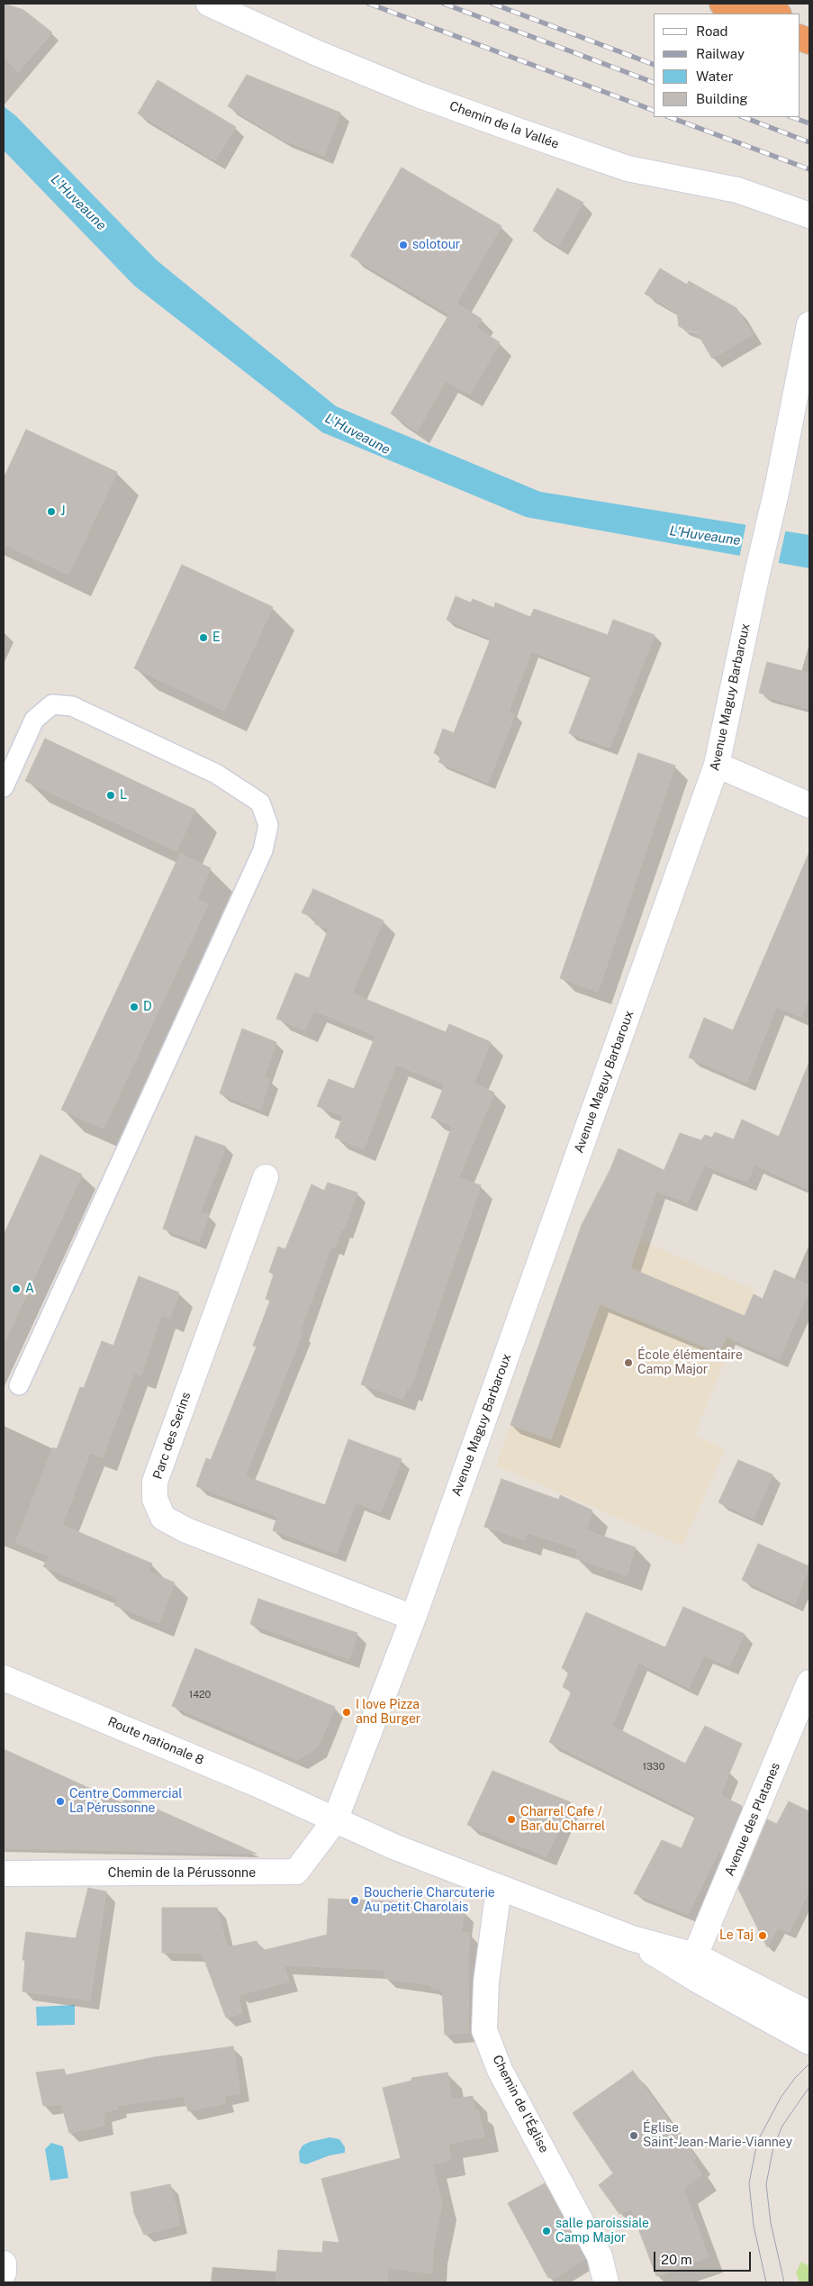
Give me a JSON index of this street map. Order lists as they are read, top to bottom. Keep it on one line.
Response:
{"streets":{"street":["Chemin de la Vallée","Avenue Maguy Barbaroux","Parc des Serins","Route nationale 8","Avenue des Platanes","Chemin de la Pérussonne","Chemin de l'Église"]},"crossings":[["Avenue Maguy Barbaroux","Parc des Serins"],["Avenue Maguy Barbaroux","Route nationale 8"],["Avenue Maguy Barbaroux","Chemin de la Pérussonne"],["Route nationale 8","Chemin de la Pérussonne"],["Route nationale 8","Chemin de l'Église"]],"water":["L'Huveaune"],"places":["solotour","J","E","L","D","A","École élémentaire Camp Major","I love Pizza and Burger","Centre Commercial La Pérussonne","Charrel Cafe / Bar du Charrel","Boucherie Charcuterie Au petit Charolais","Le Taj","Église Saint-Jean-Marie-Vianney","salle paroissiale Camp Major"],"house_numbers":["1420","1330"],"legend":["Road","Railway","Water","Building"],"scale_bar":"20 m"}
